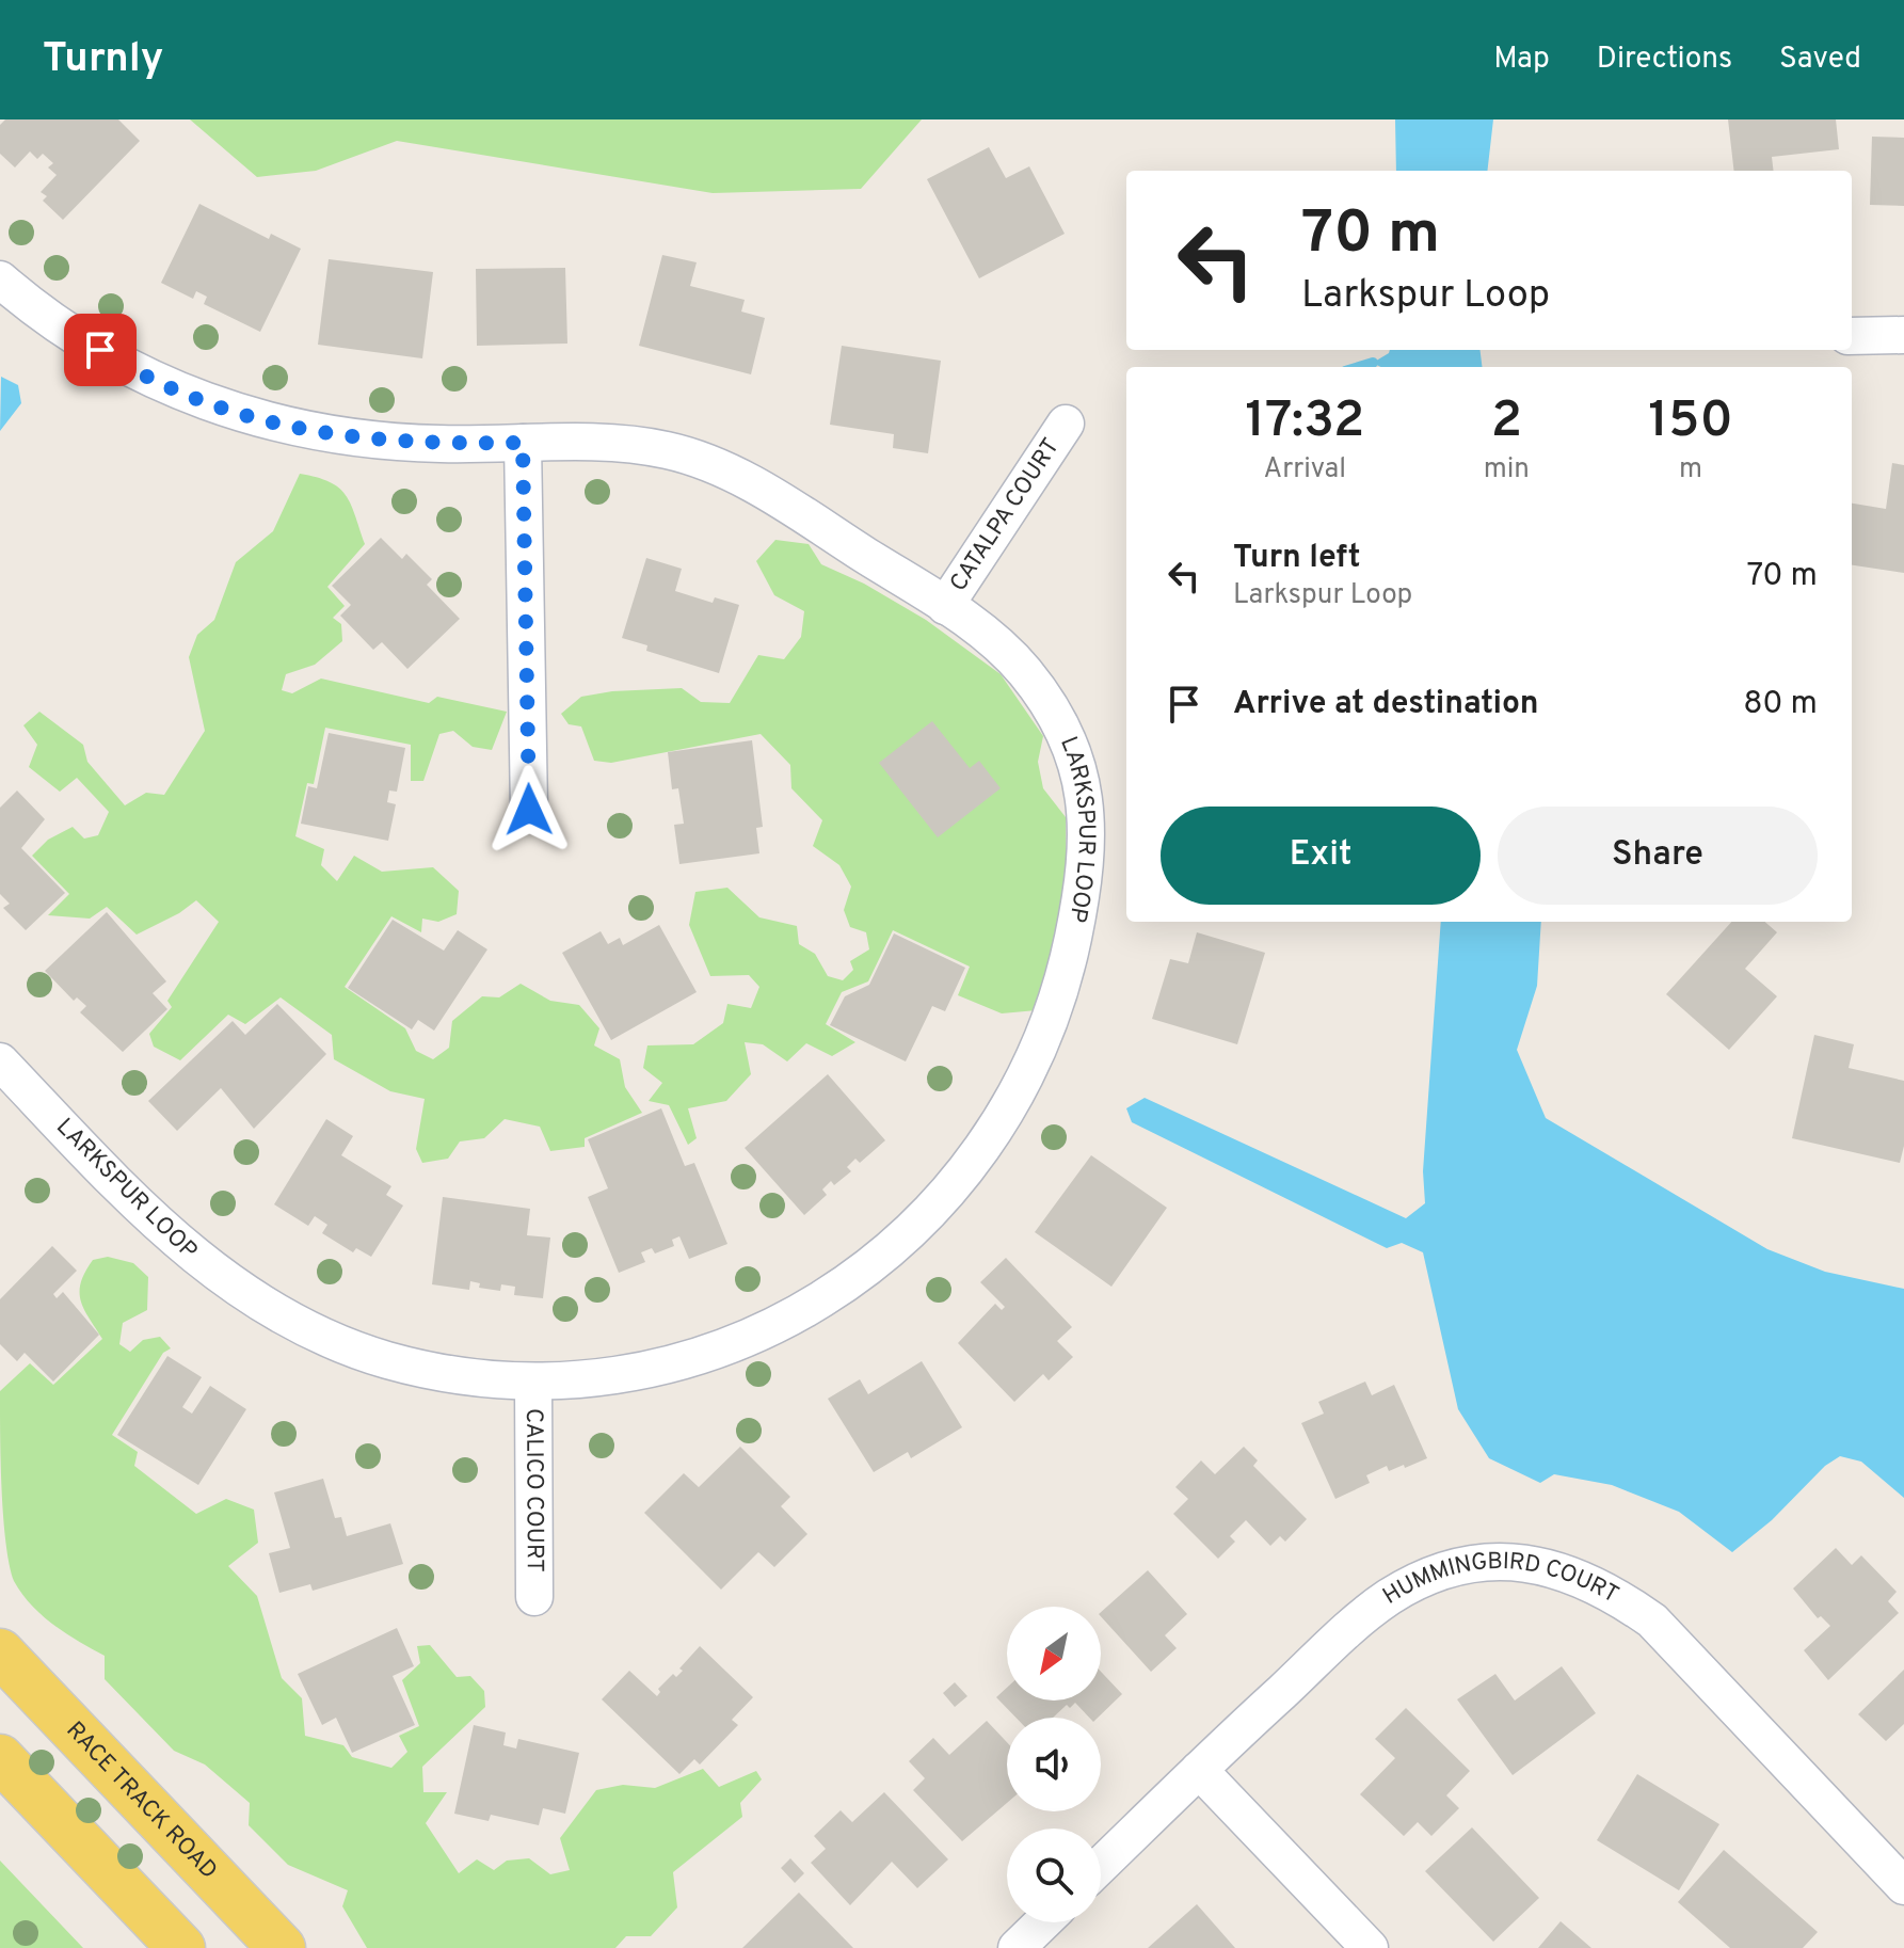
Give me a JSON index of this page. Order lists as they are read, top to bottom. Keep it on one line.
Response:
{"streets":{"main road":["RACE TRACK ROAD"],"street":["CATALPA COURT","LARKSPUR LOOP","CALICO COURT","HUMMINGBIRD COURT"]},"crossings":[["CATALPA COURT","LARKSPUR LOOP"],["LARKSPUR LOOP","CALICO COURT"]],"north":"bottom left","page":{"header":"Turnly","nav":["Map","Directions","Saved"],"turn":["70 m","Larkspur Loop"],"eta":["17:32","Arrival","2","min","150","m"],"list":[{"name":"Turn left","note":"Larkspur Loop","value":"70 m"},{"name":"Arrive at destination","value":"80 m"}],"buttons":["Exit","Share"]}}
